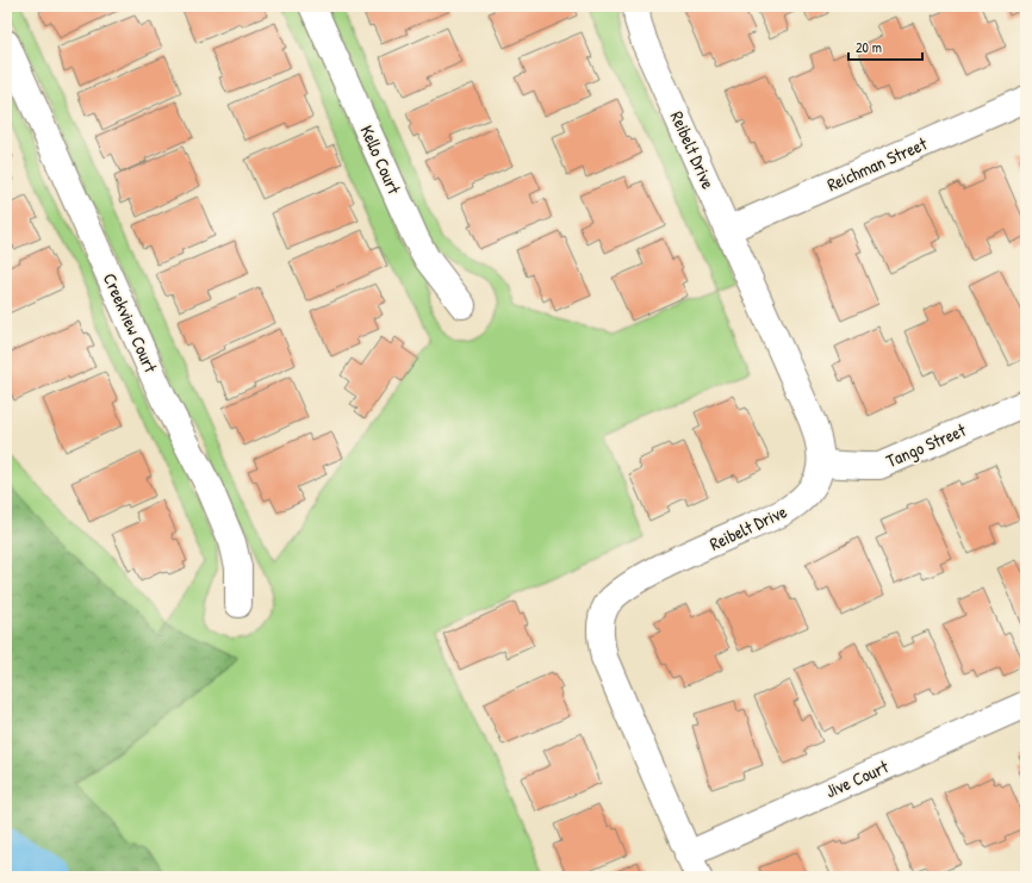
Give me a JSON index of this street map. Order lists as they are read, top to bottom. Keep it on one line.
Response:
{"streets":{"street":["Reibelt Drive","Kello Court","Reichman Street","Creekview Court","Tango Street","Jive Court"]},"crossings":[["Reibelt Drive","Reichman Street"],["Reibelt Drive","Tango Street"],["Reibelt Drive","Jive Court"]],"scale_bar":"20 m"}
